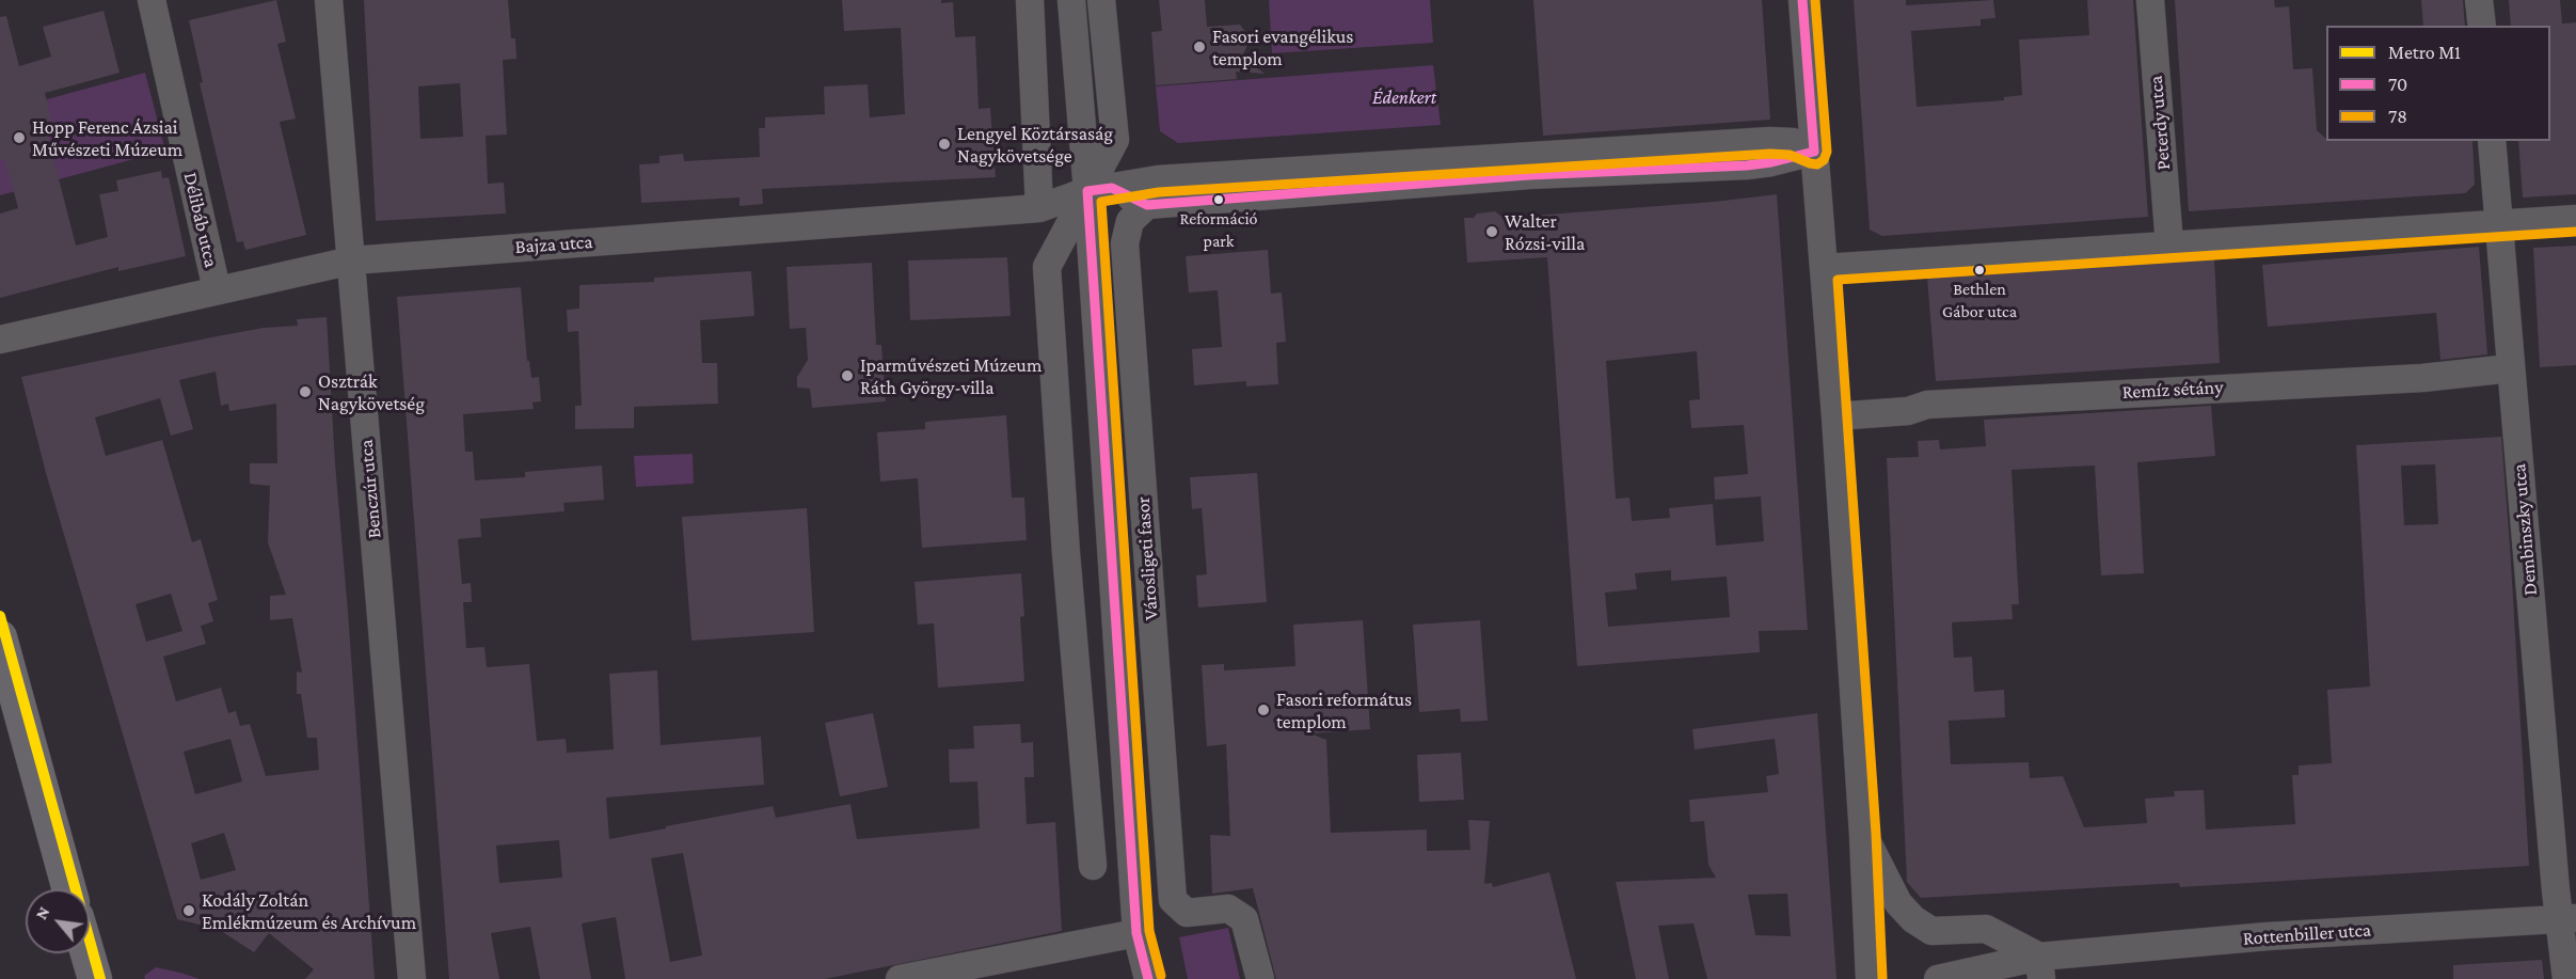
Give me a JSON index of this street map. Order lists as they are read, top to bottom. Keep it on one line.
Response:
{"streets":{"street":["Peterdy utca","Délibáb utca","Bajza utca","Remíz sétány","Benczúr utca","Dembinszky utca","Városligeti fasor","Rottenbiller utca"]},"crossings":[["Délibáb utca","Bajza utca"],["Bajza utca","Benczúr utca"],["Bajza utca","Városligeti fasor"],["Remíz sétány","Dembinszky utca"],["Dembinszky utca","Rottenbiller utca"]],"parks":["Édenkert"],"places":["Fasori evangélikus templom","Hopp Ferenc Ázsiai Művészeti Múzeum","Lengyel Köztársaság Nagykövetsége","Reformáció park","Walter Rózsi-villa","Bethlen Gábor utca","Iparművészeti Múzeum Ráth György-villa","Osztrák Nagykövetség","Fasori református templom","Kodály Zoltán Emlékmúzeum és Archívum"],"lines":["transit line 70","transit line 78","metro line M1"],"legend":["Metro M1","70","78"],"north":"top left"}
